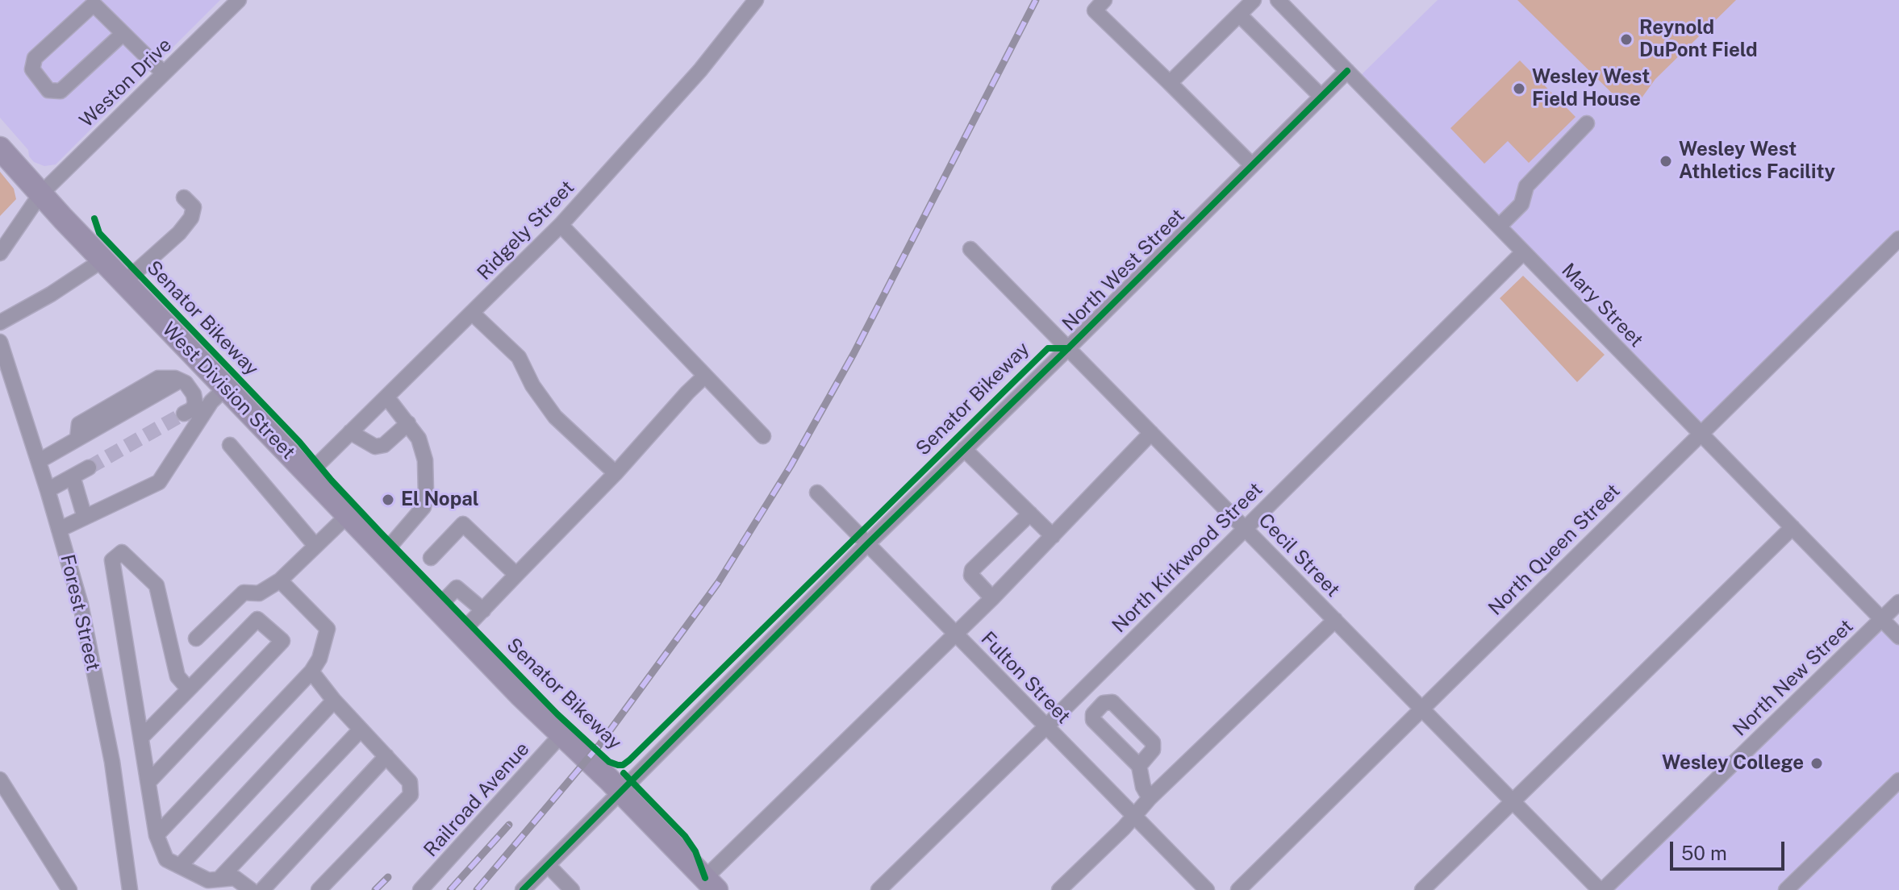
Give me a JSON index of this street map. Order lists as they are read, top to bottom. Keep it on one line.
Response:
{"streets":{"highway":["West Division Street"],"street":["Weston Drive","Ridgely Street","North West Street","Mary Street","North Queen Street","Cecil Street","North Kirkwood Street","Forest Street","Fulton Street","North New Street","Railroad Avenue"],"cycle path":["Senator Bikeway"]},"crossings":[["Weston Drive","West Division Street"],["Ridgely Street","West Division Street"],["North West Street","Mary Street"],["North West Street","West Division Street"],["North West Street","Cecil Street"],["North West Street","Fulton Street"],["Mary Street","North Queen Street"],["Mary Street","North Kirkwood Street"],["Mary Street","North New Street"],["West Division Street","Railroad Avenue"],["North Queen Street","Cecil Street"],["Cecil Street","North Kirkwood Street"],["Cecil Street","North New Street"],["North Kirkwood Street","Fulton Street"]],"places":["Reynold DuPont Field","Wesley West Field House","Wesley West Athletics Facility","El Nopal","Wesley College"],"scale_bar":"50 m"}
